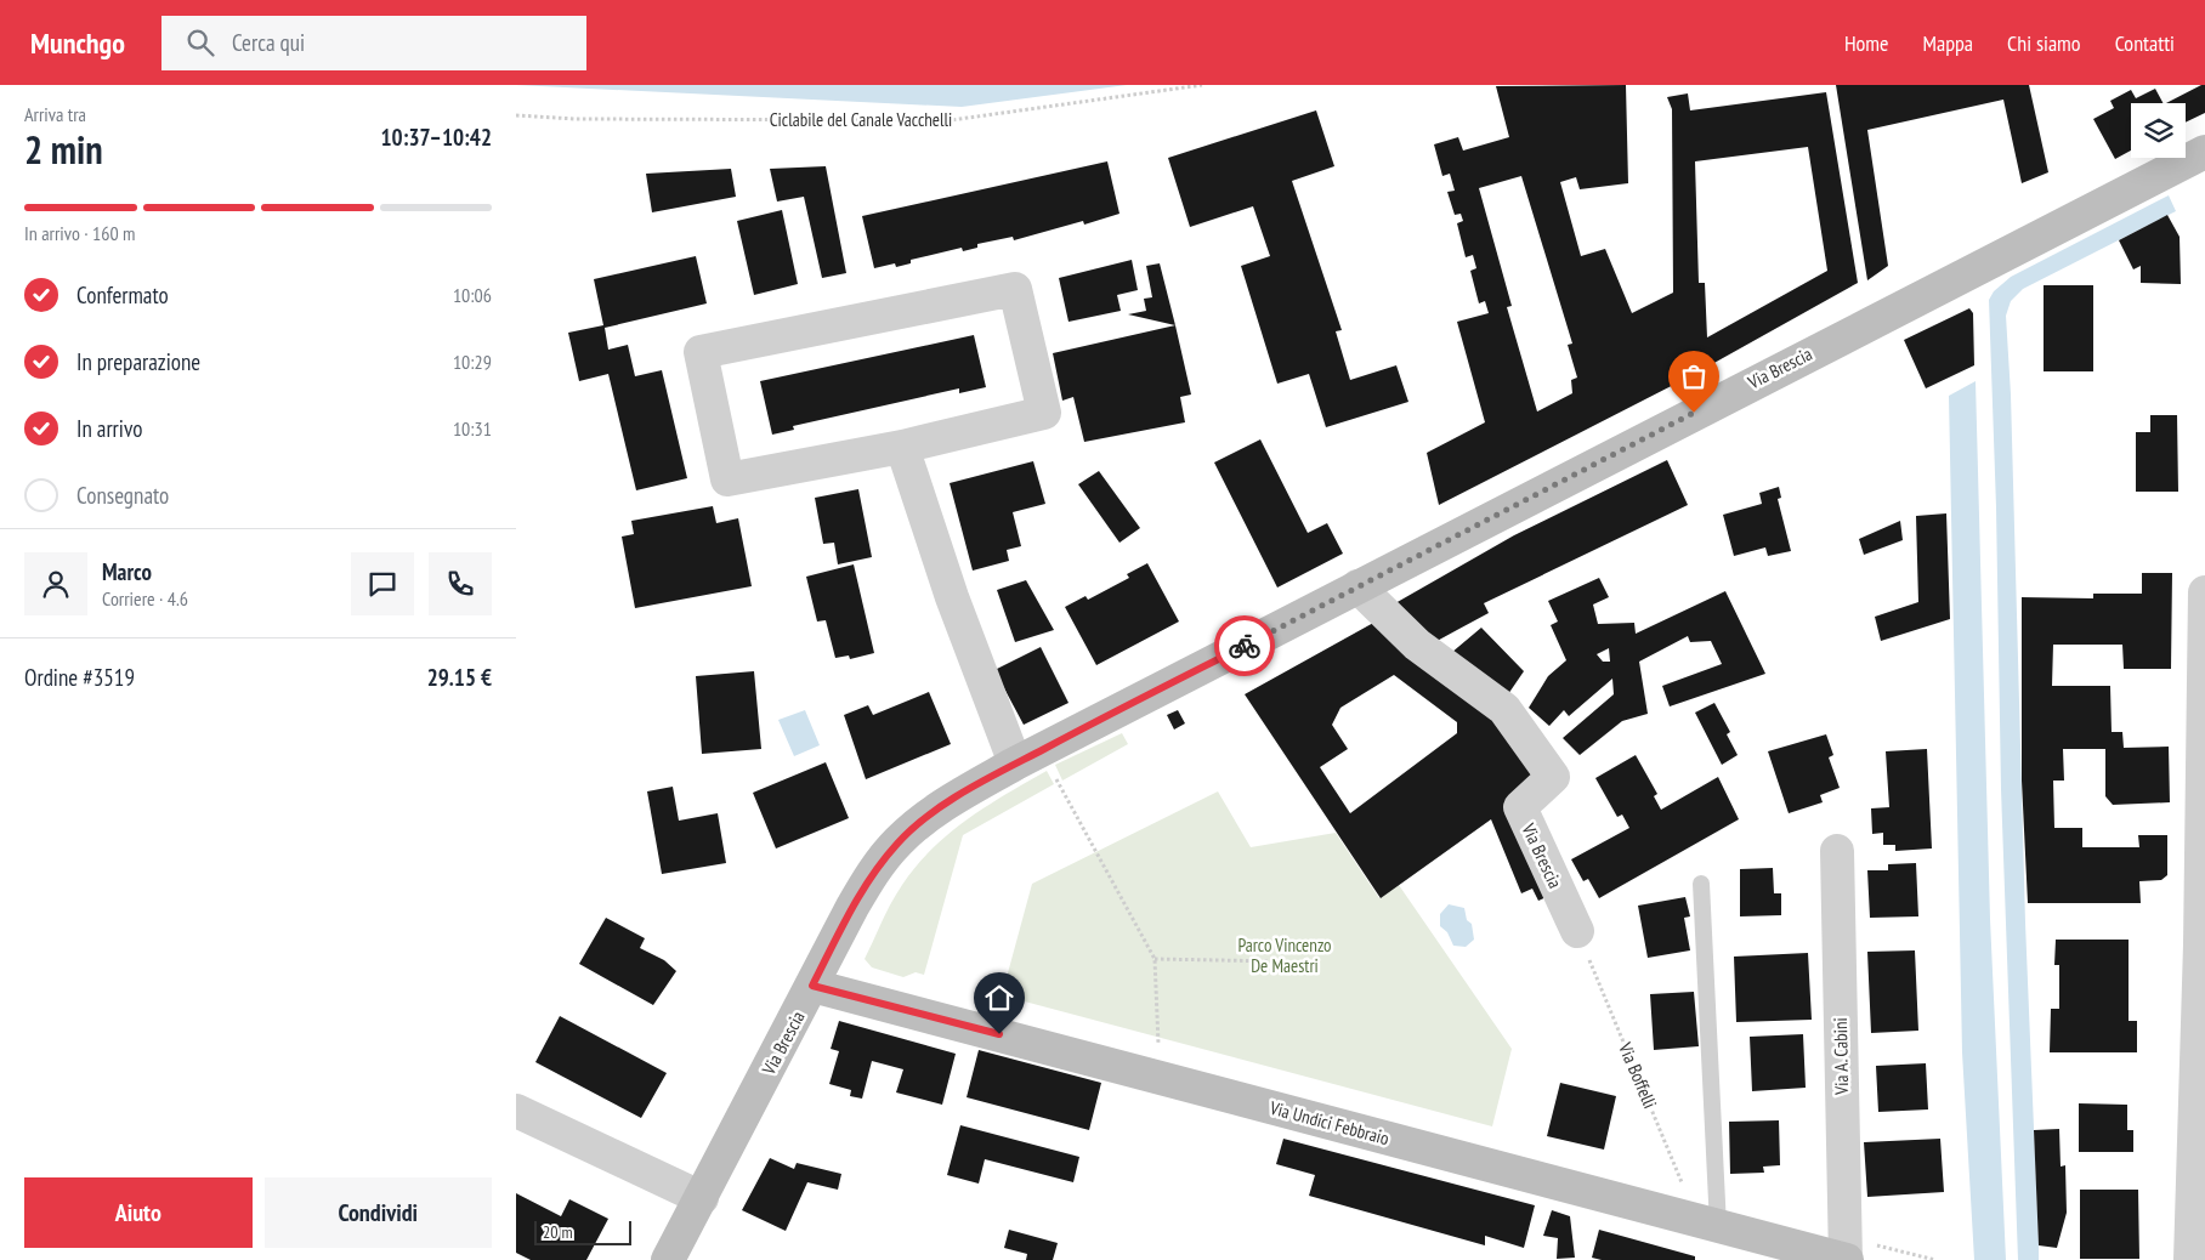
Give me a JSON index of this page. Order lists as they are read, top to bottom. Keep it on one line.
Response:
{"streets":{"street":["Via Brescia","Via A. Cabini","Via Undici Febbraio"],"path":["Ciclabile del Canale Vacchelli","Via Boffelli"]},"crossings":[["Via Brescia","Via Boffelli"],["Via Brescia","Via Undici Febbraio"],["Via A. Cabini","Via Undici Febbraio"],["Via Boffelli","Via Undici Febbraio"]],"parks":["Parco Vincenzo De Maestri"],"scale_bar":"20 m","page":{"header":"Munchgo","search":"Cerca qui","nav":["Home","Mappa","Chi siamo","Contatti"],"heading":["2 min","Arriva tra","10:37–10:42"],"panel":["Marco","Corriere · 4.6","Ordine #3519","29.15 €"],"bar":"In arrivo · 160 m","list":[["Confermato","10:06"],["In preparazione","10:29"],["In arrivo","10:31"],"Consegnato"],"buttons":["Aiuto","Condividi"],"scale":"20 m"}}
